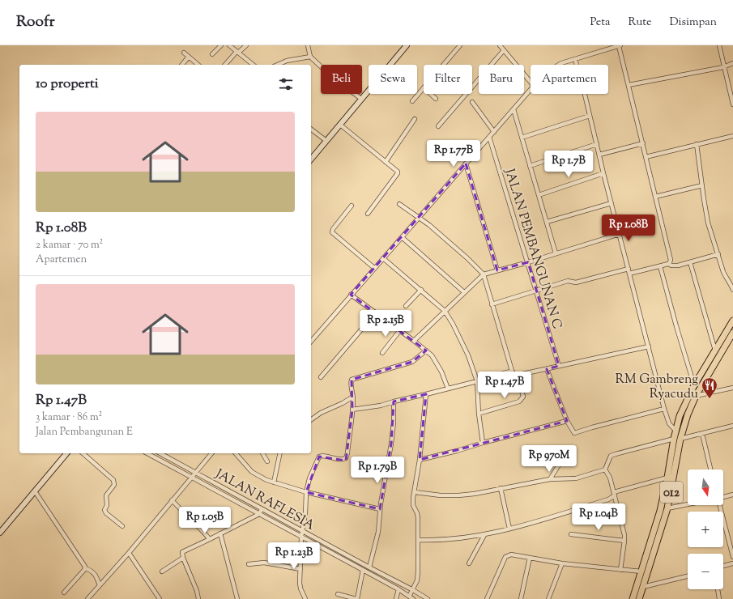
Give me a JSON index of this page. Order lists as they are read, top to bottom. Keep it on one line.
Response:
{"streets":{"main road":["012"],"street":["JALAN PEMBANGUNAN C","JALAN RAFLESIA"]},"places":{"restaurant":["RM Gambreng Ryacudu"]},"north":"bottom","page":{"header":"Roofr","nav":["Peta","Rute","Disimpan"],"chip":["Beli","Sewa","Filter","Baru","Apartemen"],"heading":"10 properti","list":[{"name":"Rp 1.08B","note":"2 kamar · 70 m² · Apartemen"},{"name":"Rp 1.47B","note":"3 kamar · 86 m² · Jalan Pembangunan E"}],"price":["Rp 1.77B","Rp 1.7B","Rp 1.08B","Rp 2.15B","Rp 1.47B","Rp 970M","Rp 1.79B","Rp 1.04B","Rp 1.05B","Rp 1.23B"],"map_buttons":["+","−"]}}
